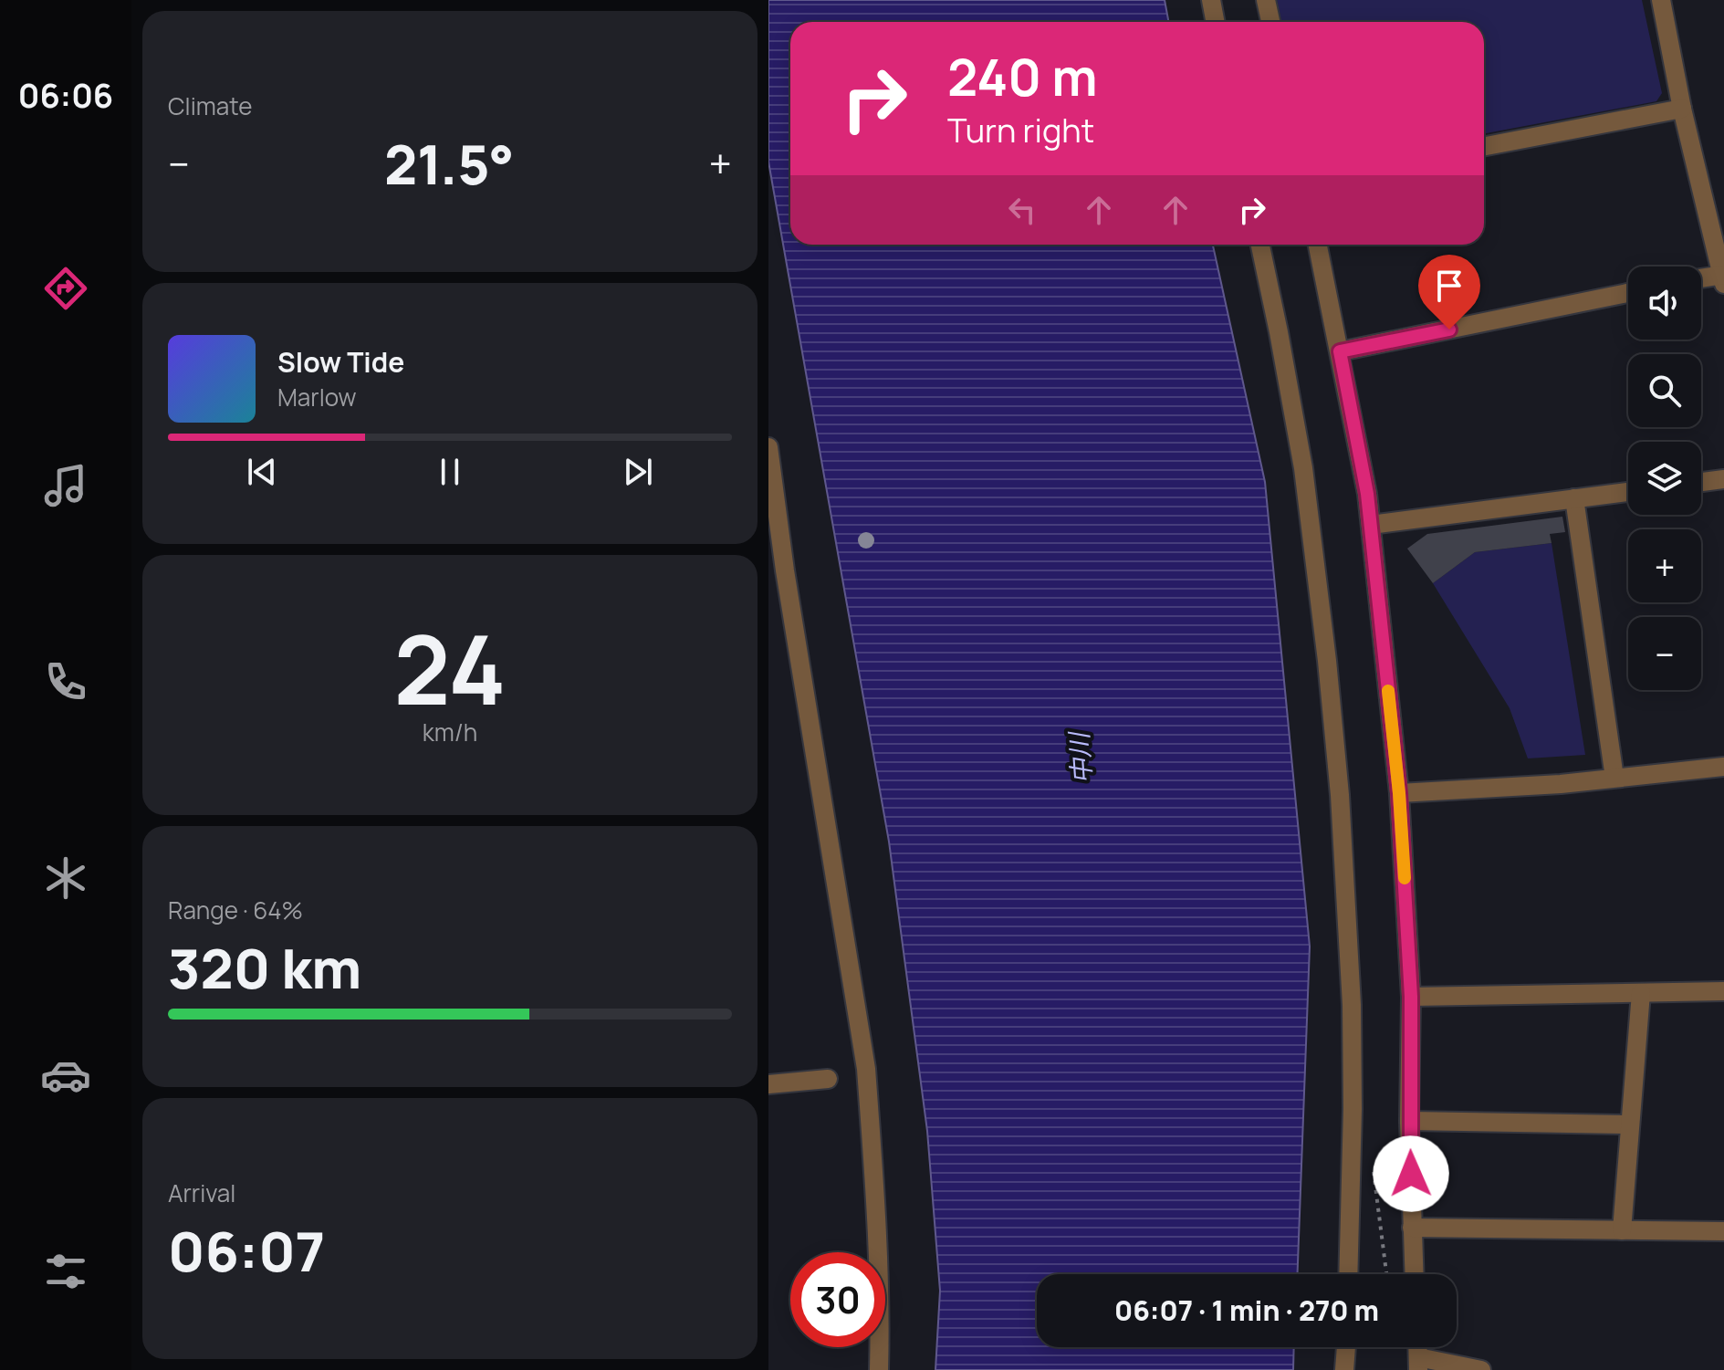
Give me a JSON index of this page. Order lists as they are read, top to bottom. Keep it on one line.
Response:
{"water":["中川"],"page":{"tabs":"06:06","tile":["Climate",["24","km/h"],["Range · 64%","320 km"],["Arrival","06:07"]],"turn":["240 m","Turn right"],"heat":["−","21.5°","+"],"map_buttons":["+","−"],"song":["Slow Tide","Marlow"],"limit":"30","trip":"06:07 · 1 min · 270 m"}}
